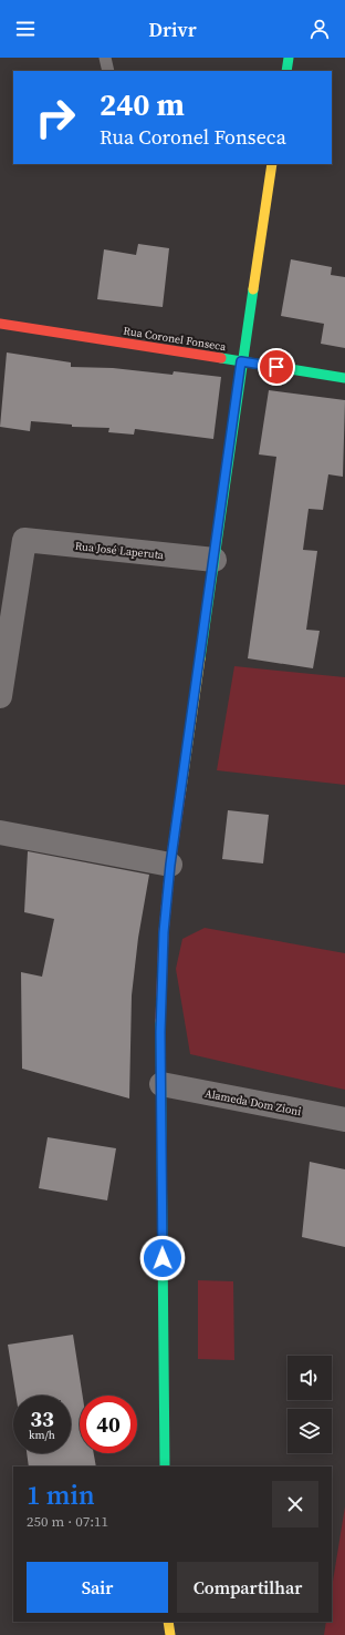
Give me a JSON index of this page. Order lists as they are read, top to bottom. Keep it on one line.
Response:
{"streets":{"street":["Rua Coronel Fonseca","Rua José Laperuta","Alameda Dom Zioni"]},"page":{"header":"Drivr","turn":["240 m","Rua Coronel Fonseca"],"speed":"33 km/h","limit":"40","heading":["1 min","250 m · 07:11"],"buttons":["Sair","Compartilhar"]}}
